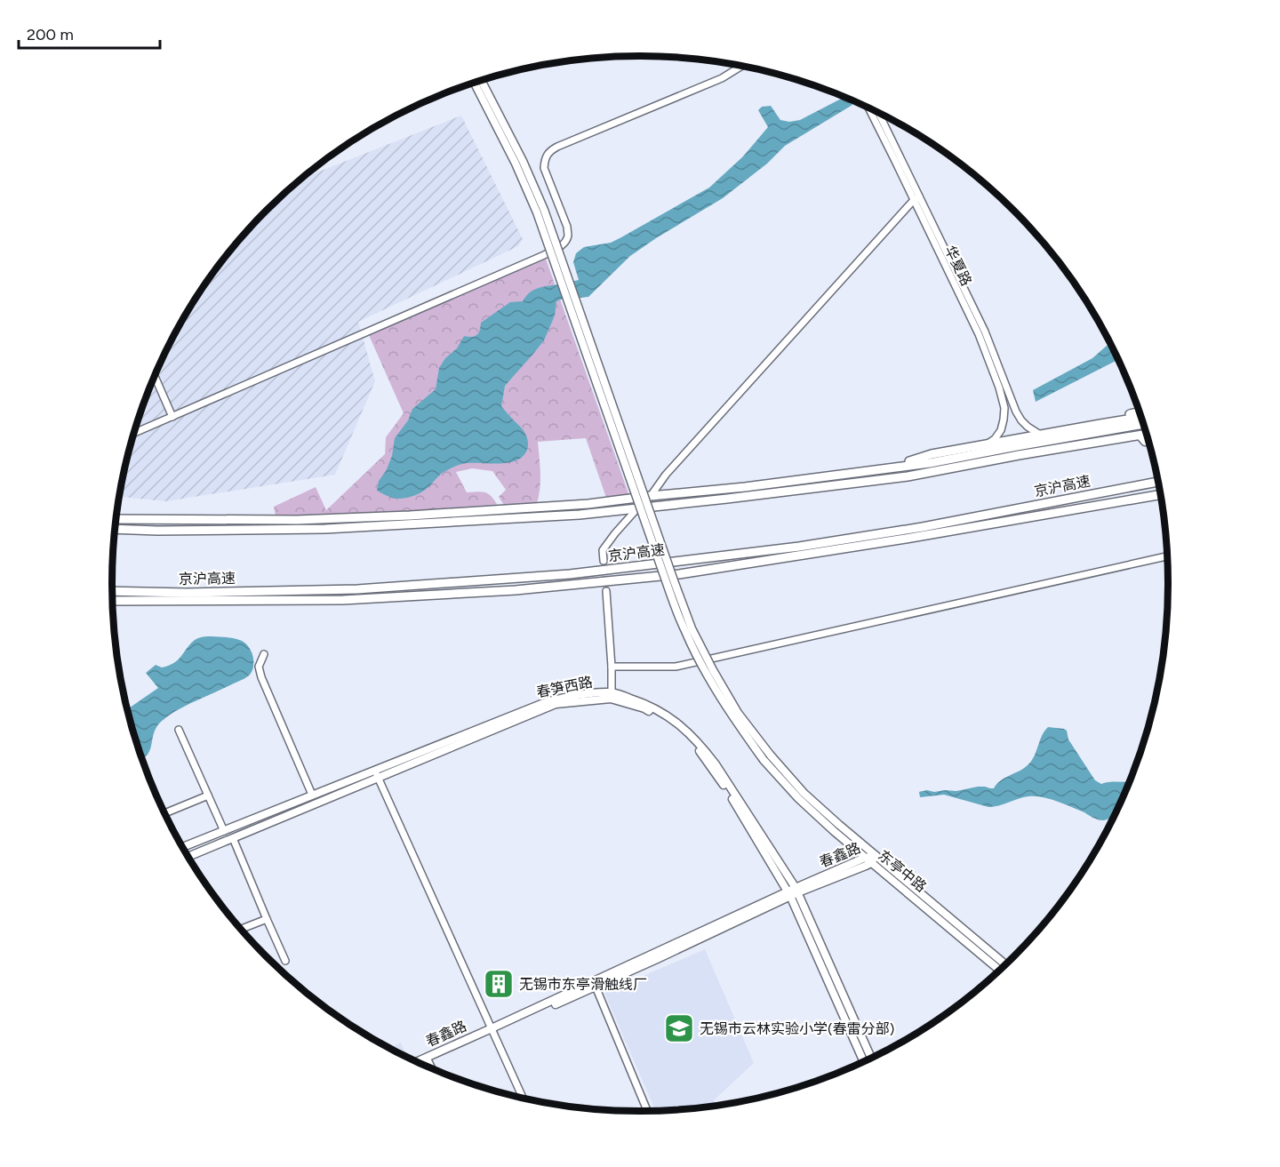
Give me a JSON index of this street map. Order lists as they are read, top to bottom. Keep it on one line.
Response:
{"streets":{"highway":["京沪高速"],"main road":["春笋西路","春鑫路","东亭中路"],"street":["华夏路"]},"crossings":[["春笋西路","春鑫路"],["春鑫路","东亭中路"]],"places":{"building":["无锡市东亭滑触线厂"],"school or university":["无锡市云林实验小学(春雷分部)"]},"scale_bar":"200 m"}
